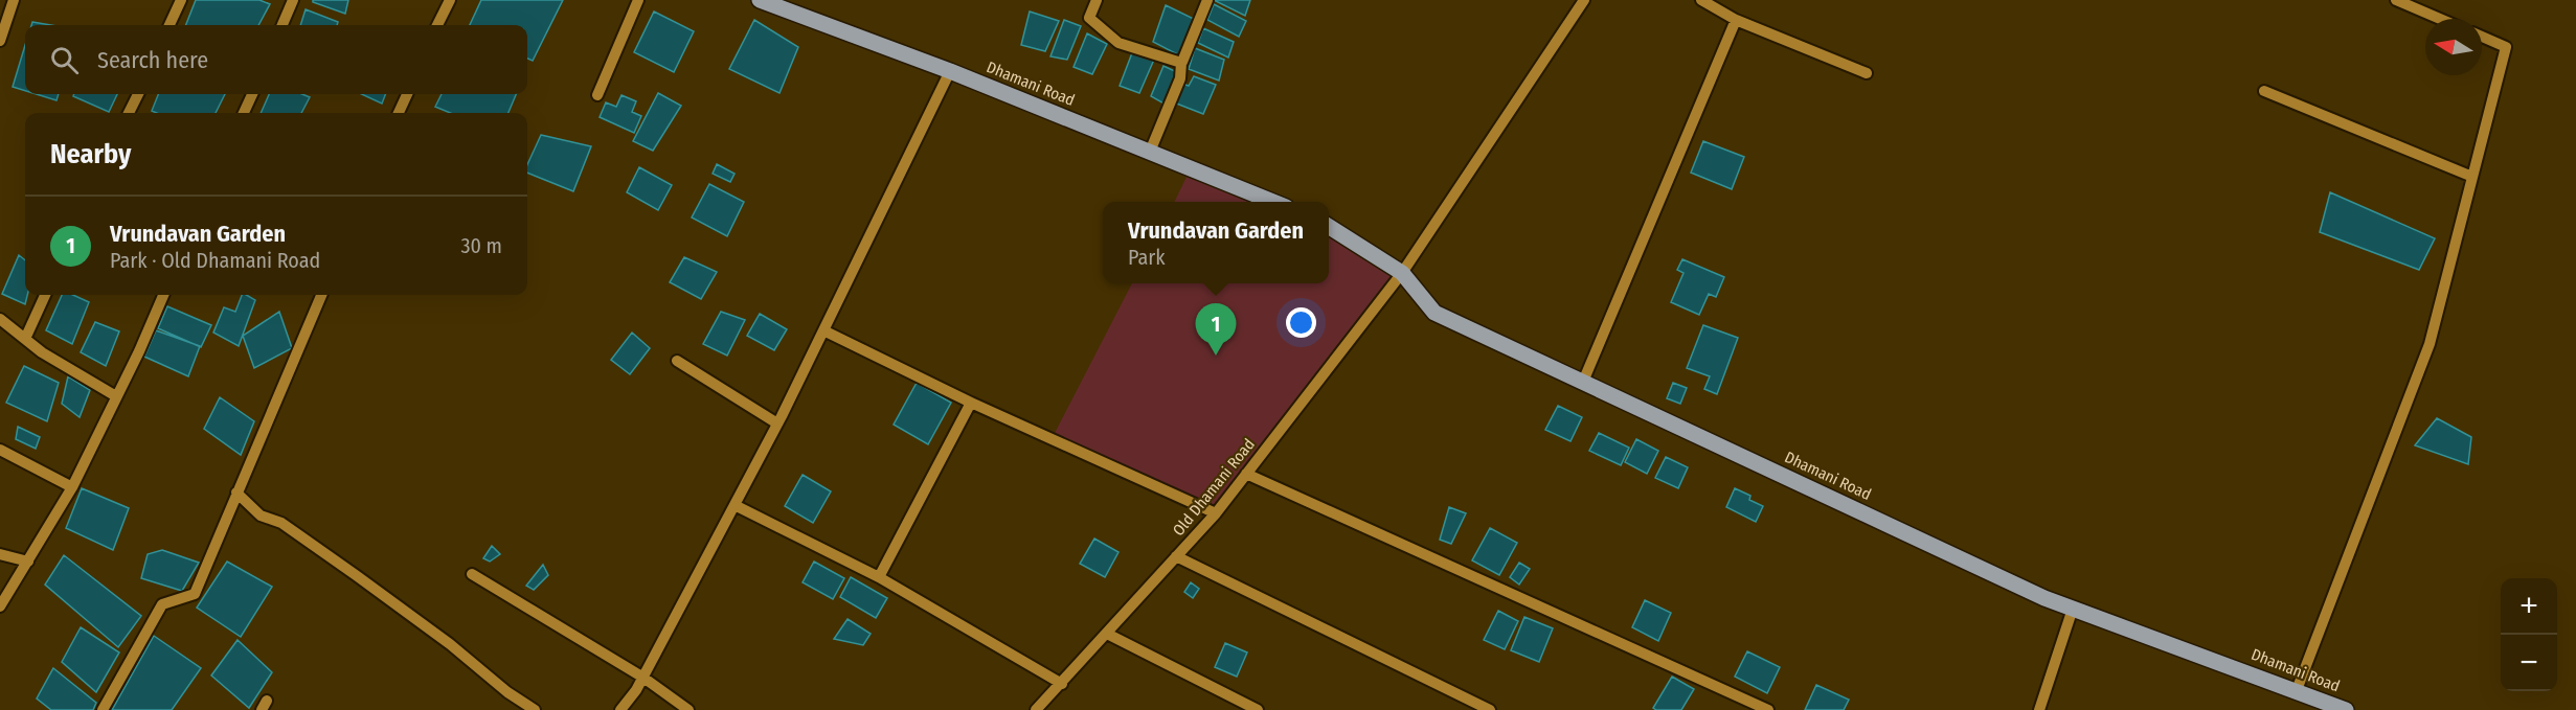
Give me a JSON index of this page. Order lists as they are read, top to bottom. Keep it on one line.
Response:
{"streets":{"main road":["Dhamani Road"],"street":["Old Dhamani Road"]},"crossings":[["Dhamani Road","Old Dhamani Road"]],"north":"left","page":{"search":"Search here","heading":"Nearby","list":[{"mark":"1","name":"Vrundavan Garden","note":"Park · Old Dhamani Road","value":"30 m"}],"popup":["Vrundavan Garden","Park"],"pins":"1","map_buttons":["+","−"]}}
